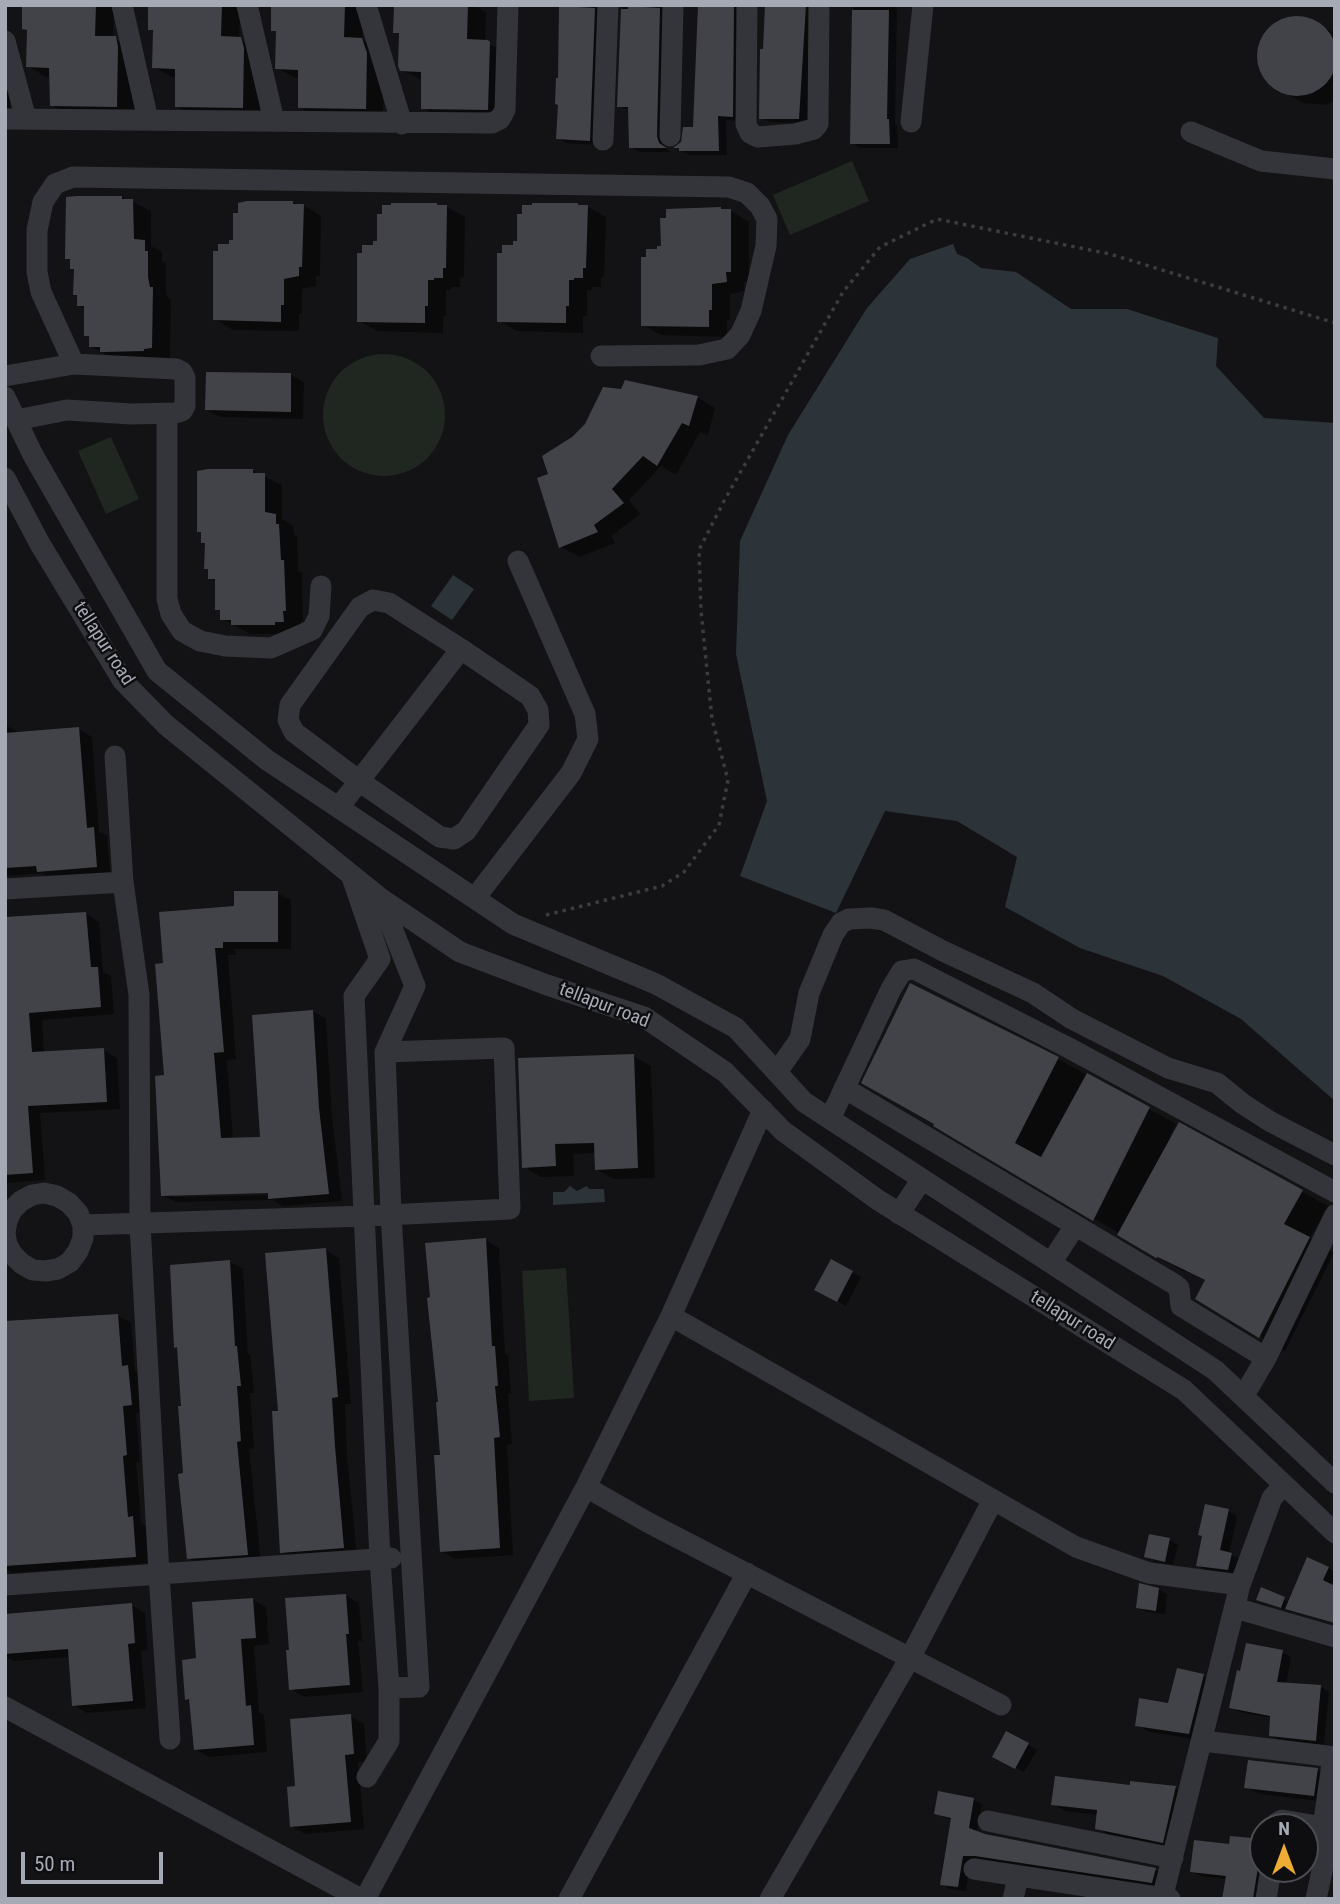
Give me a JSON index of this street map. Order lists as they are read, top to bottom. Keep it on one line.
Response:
{"streets":{"street":["tellapur road"]},"scale_bar":"50 m","north":"top"}
